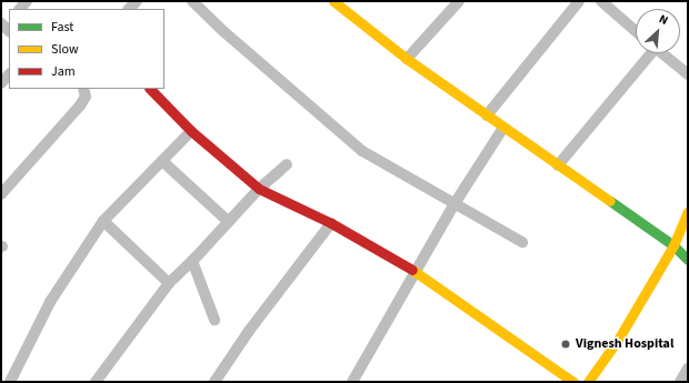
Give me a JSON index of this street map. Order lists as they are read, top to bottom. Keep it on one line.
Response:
{"places":["Vignesh Hospital"],"legend":["Fast","Slow","Jam"],"north":"top right"}
